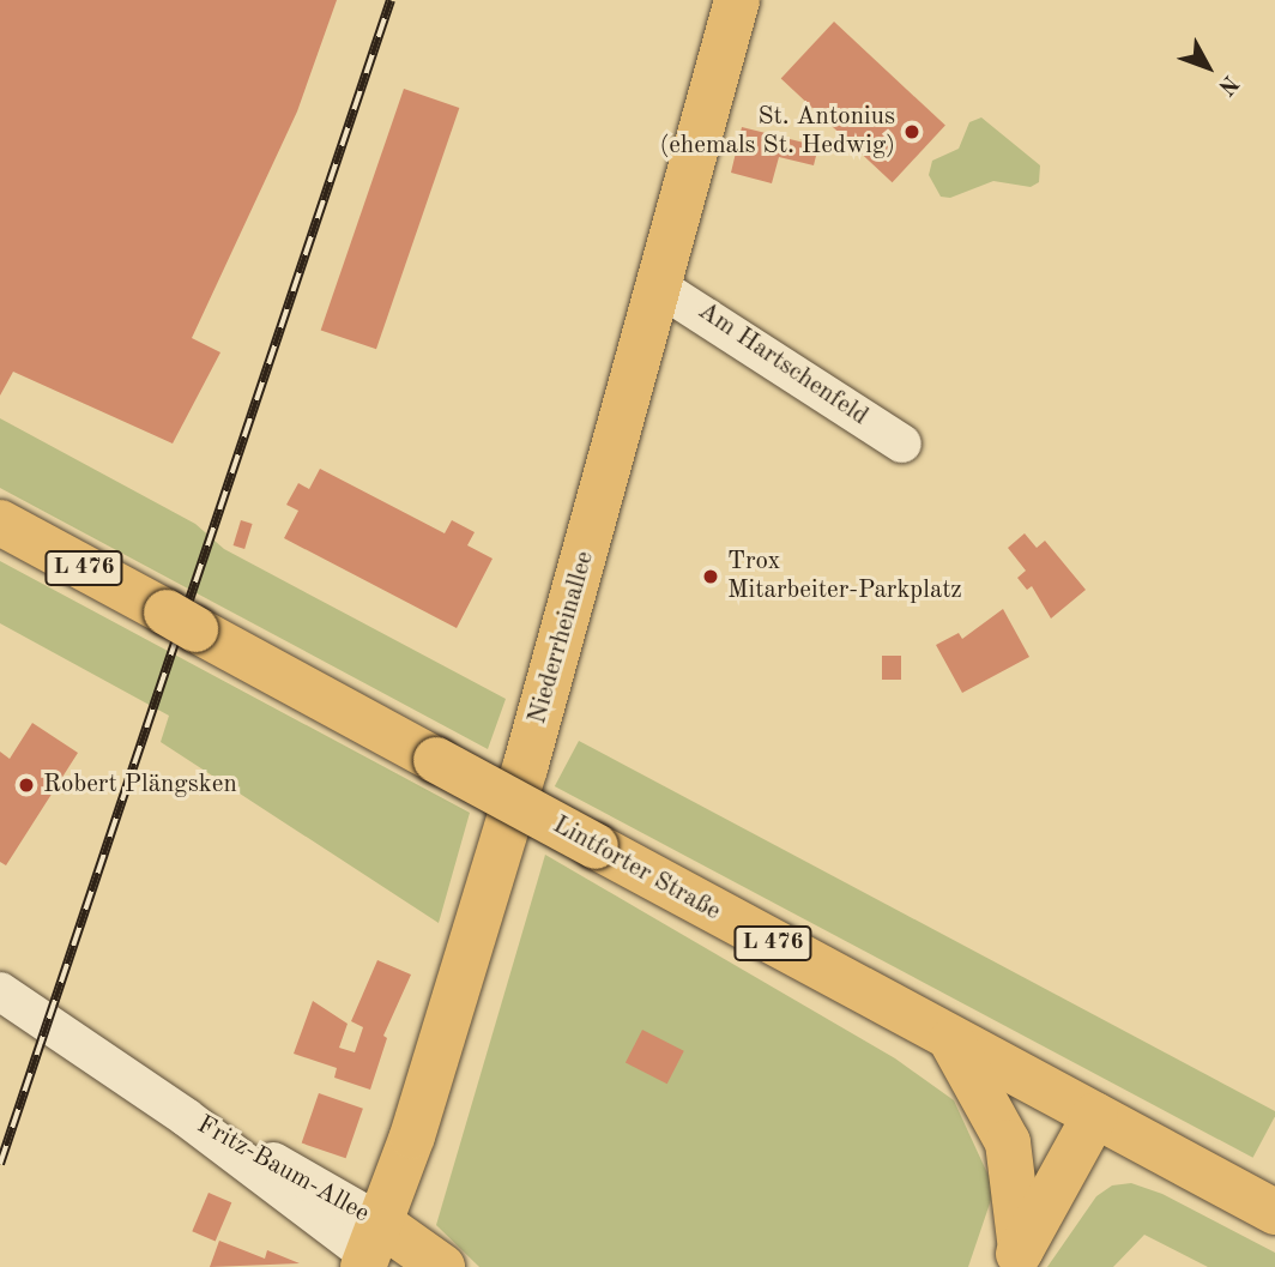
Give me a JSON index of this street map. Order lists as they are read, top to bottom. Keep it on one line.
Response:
{"streets":{"main road":["L 476","Niederrheinallee","Lintforter Straße"],"street":["Am Hartschenfeld","Fritz-Baum-Allee"]},"crossings":[["Am Hartschenfeld","Niederrheinallee"],["Niederrheinallee","Fritz-Baum-Allee"]],"places":["St. Antonius (ehemals St. Hedwig)","Trox Mitarbeiter-Parkplatz","Robert Plängsken"],"north":"bottom right"}
